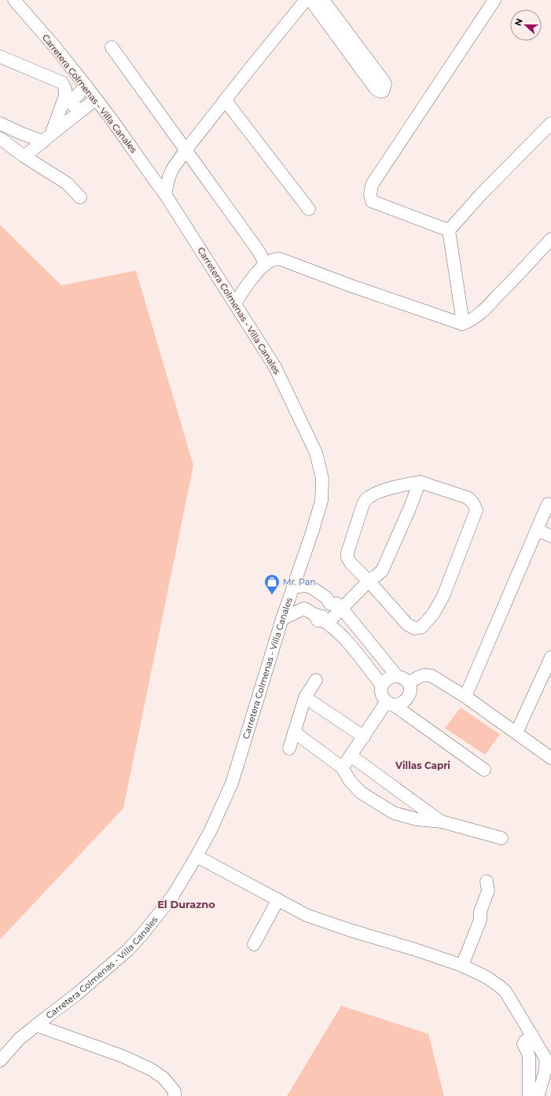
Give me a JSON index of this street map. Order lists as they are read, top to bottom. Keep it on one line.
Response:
{"streets":{"street":["Carretera Colmenas - Villa Canales"]},"districts":["Villas Capri","El Durazno"],"places":{"shop":["Mr. Pan"]},"north":"left"}
